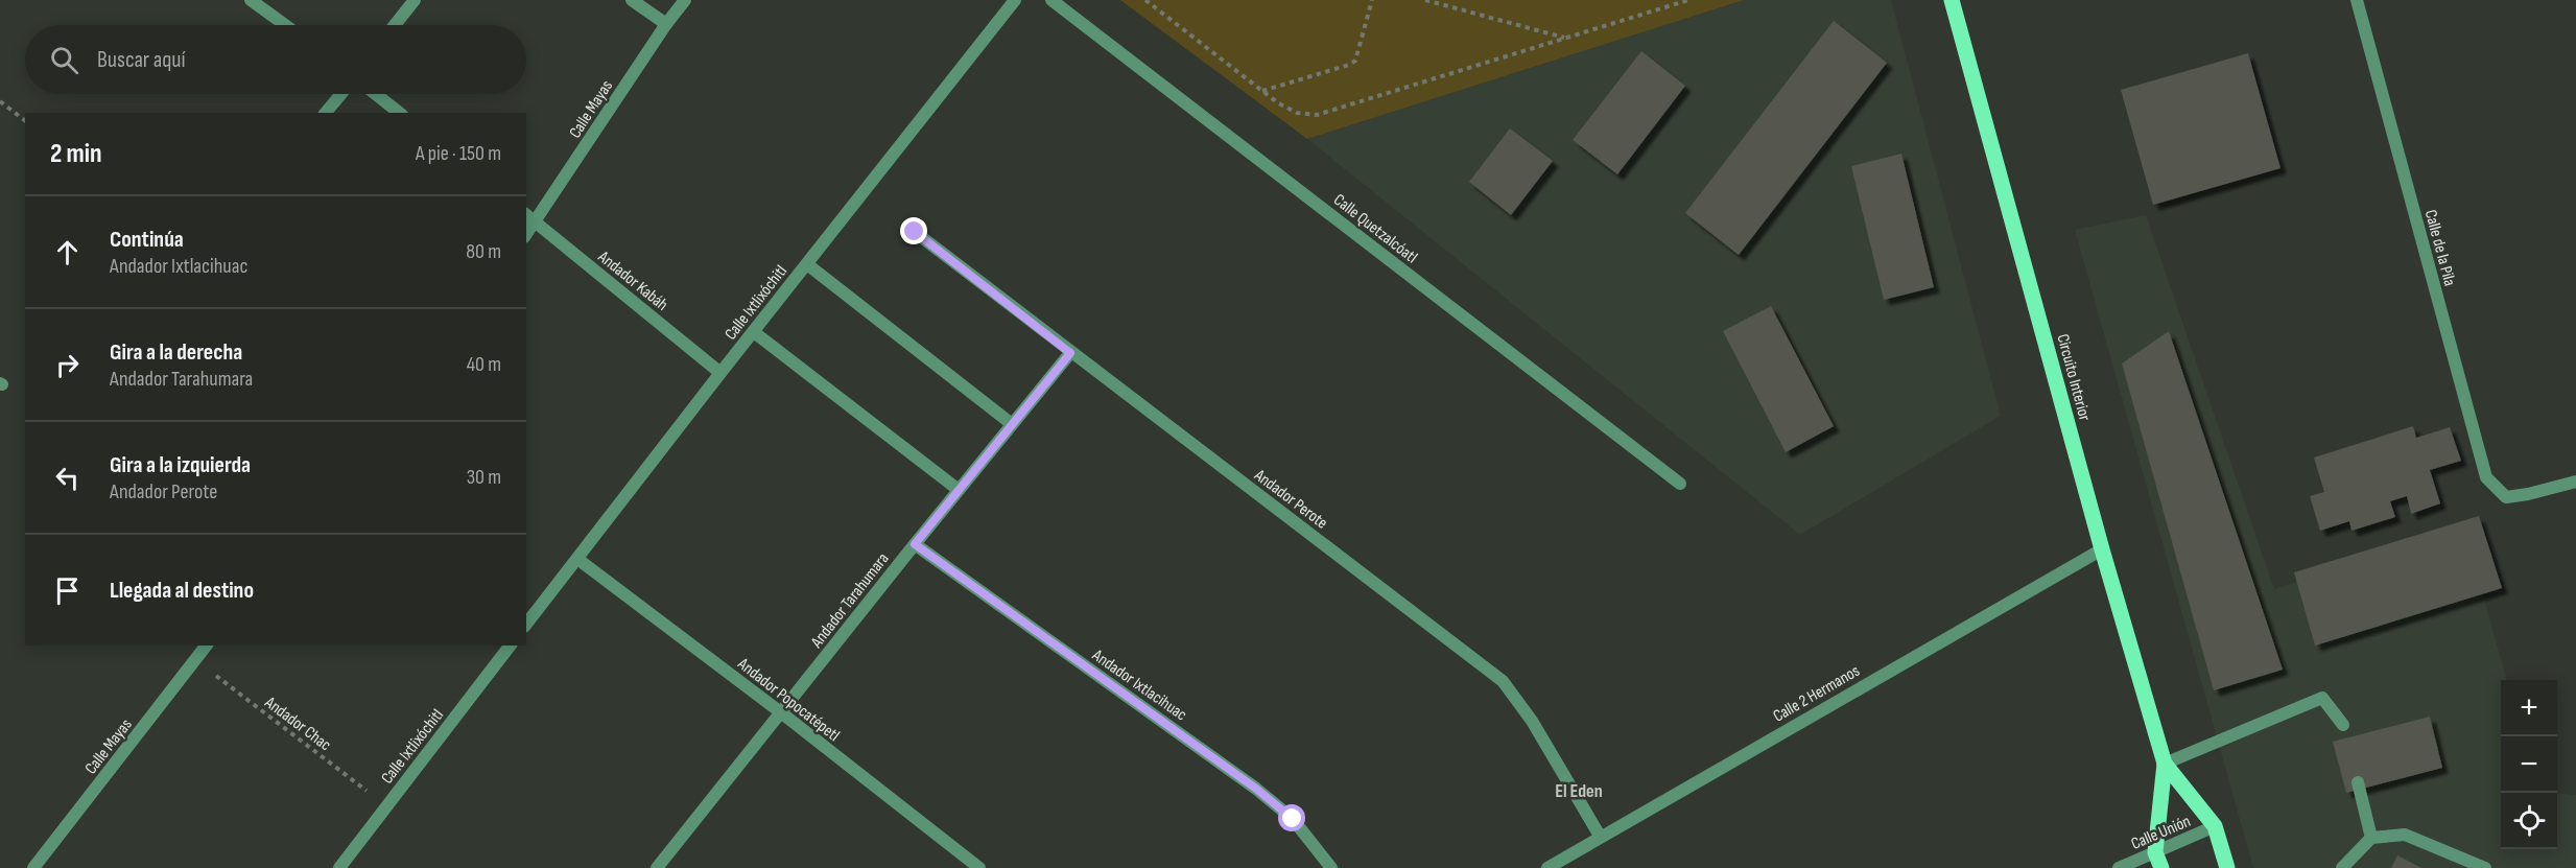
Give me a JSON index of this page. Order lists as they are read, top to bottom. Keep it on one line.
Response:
{"streets":{"main road":["Circuito Interior"],"street":["Calle Mayas","Calle Quetzalcóatl","Calle de la Pila","Andador Kabáh","Calle Ixtlixóchitl","Andador Perote","Andador Tarahumara","Andador Ixtlacihuac","Calle 2 Hermanos","Andador Popocatépetl","Calle Unión"],"path":["Andador Chac"]},"crossings":[["Calle Mayas","Andador Kabáh"],["Calle Mayas","Andador Chac"],["Andador Kabáh","Calle Ixtlixóchitl"],["Calle Ixtlixóchitl","Andador Popocatépetl"],["Calle Ixtlixóchitl","Andador Chac"],["Circuito Interior","Calle 2 Hermanos"],["Circuito Interior","Calle Unión"],["Andador Perote","Andador Tarahumara"],["Andador Perote","Calle 2 Hermanos"],["Andador Tarahumara","Andador Ixtlacihuac"],["Andador Tarahumara","Andador Popocatépetl"]],"districts":["El Eden"],"page":{"search":"Buscar aquí","heading":["2 min","A pie · 150 m"],"list":[["Continúa","Andador Ixtlacihuac","80 m"],["Gira a la derecha","Andador Tarahumara","40 m"],["Gira a la izquierda","Andador Perote","30 m"],"Llegada al destino"],"map_buttons":["+","−"]}}
